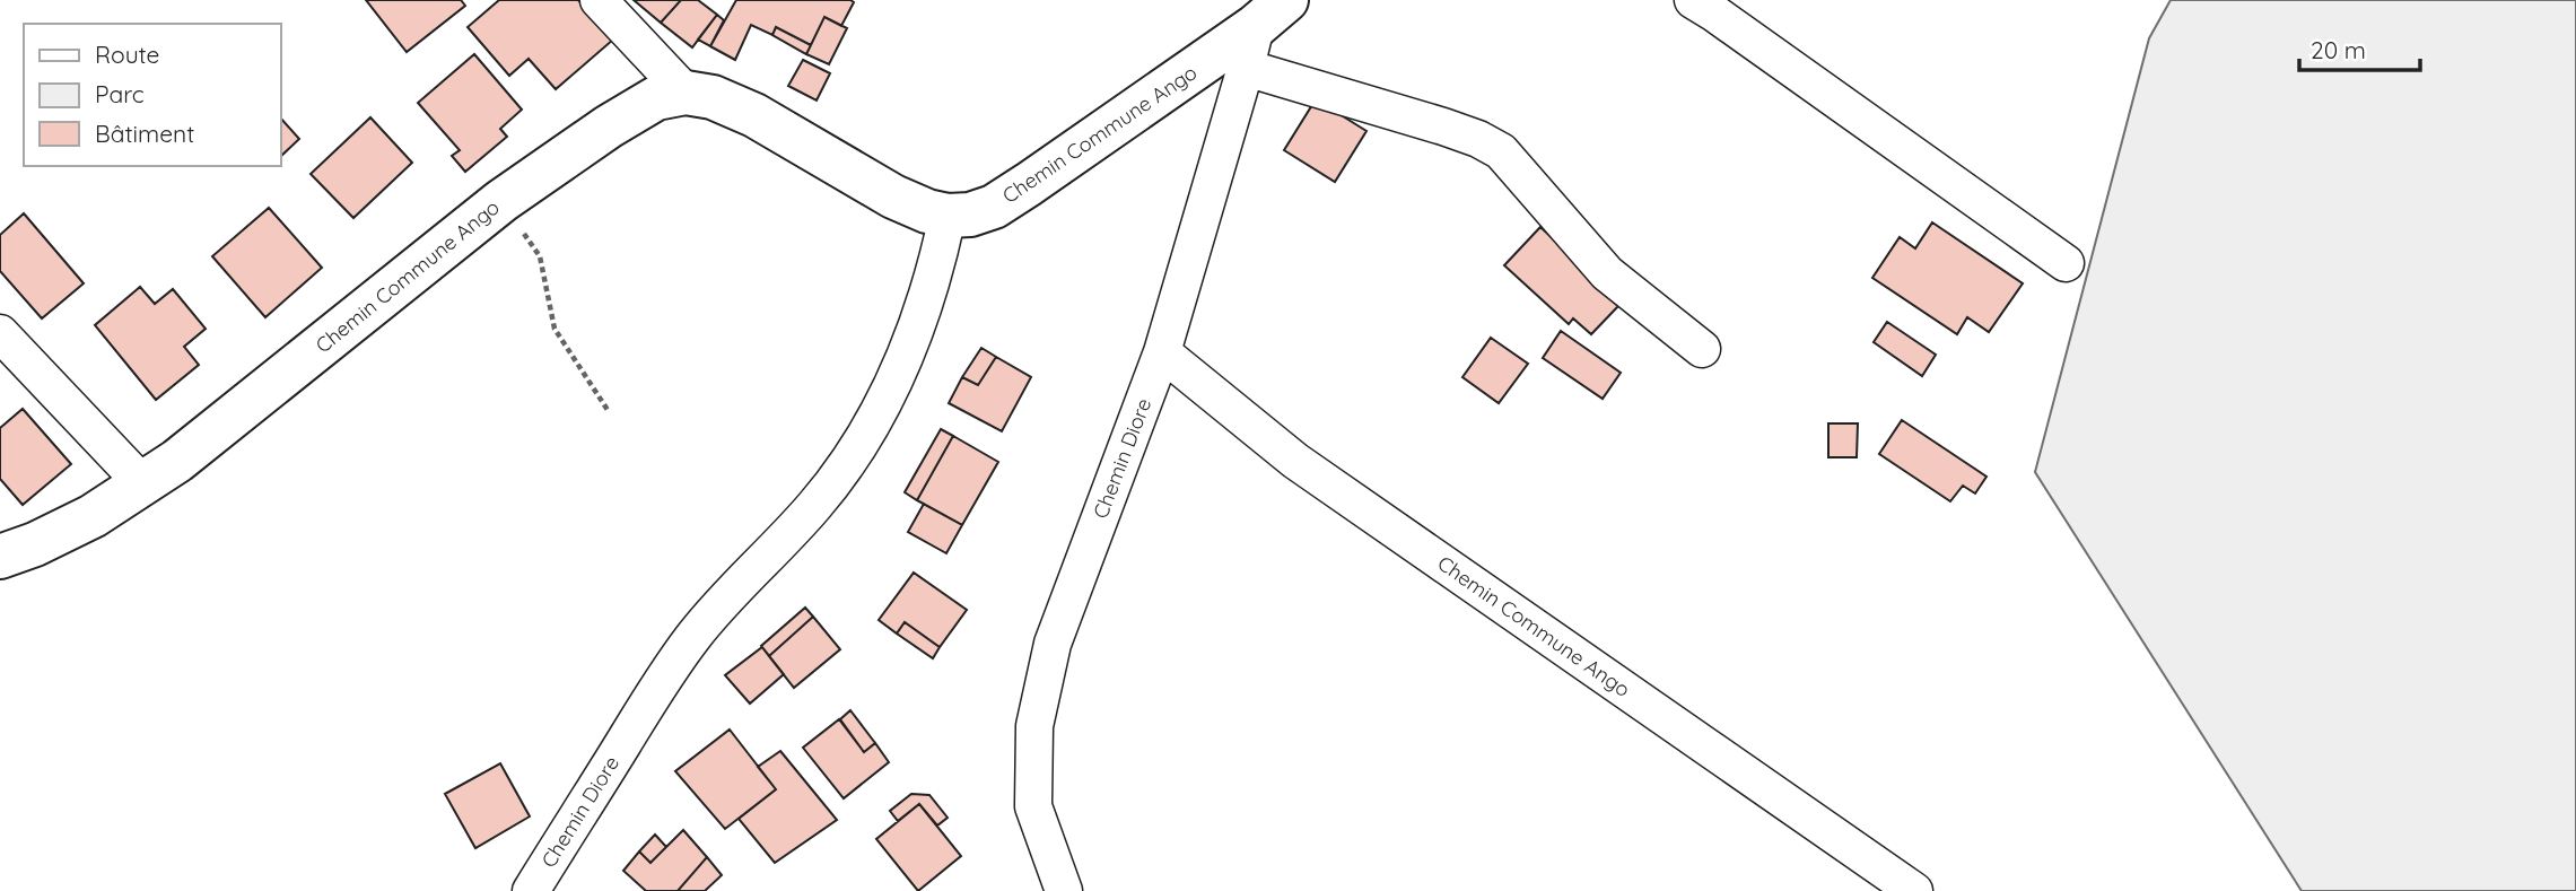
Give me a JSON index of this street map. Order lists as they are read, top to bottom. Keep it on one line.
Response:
{"streets":{"street":["Chemin Commune Ango","Chemin Diore"]},"crossings":[["Chemin Commune Ango","Chemin Diore"]],"legend":["Route","Parc","Bâtiment"],"scale_bar":"20 m"}
